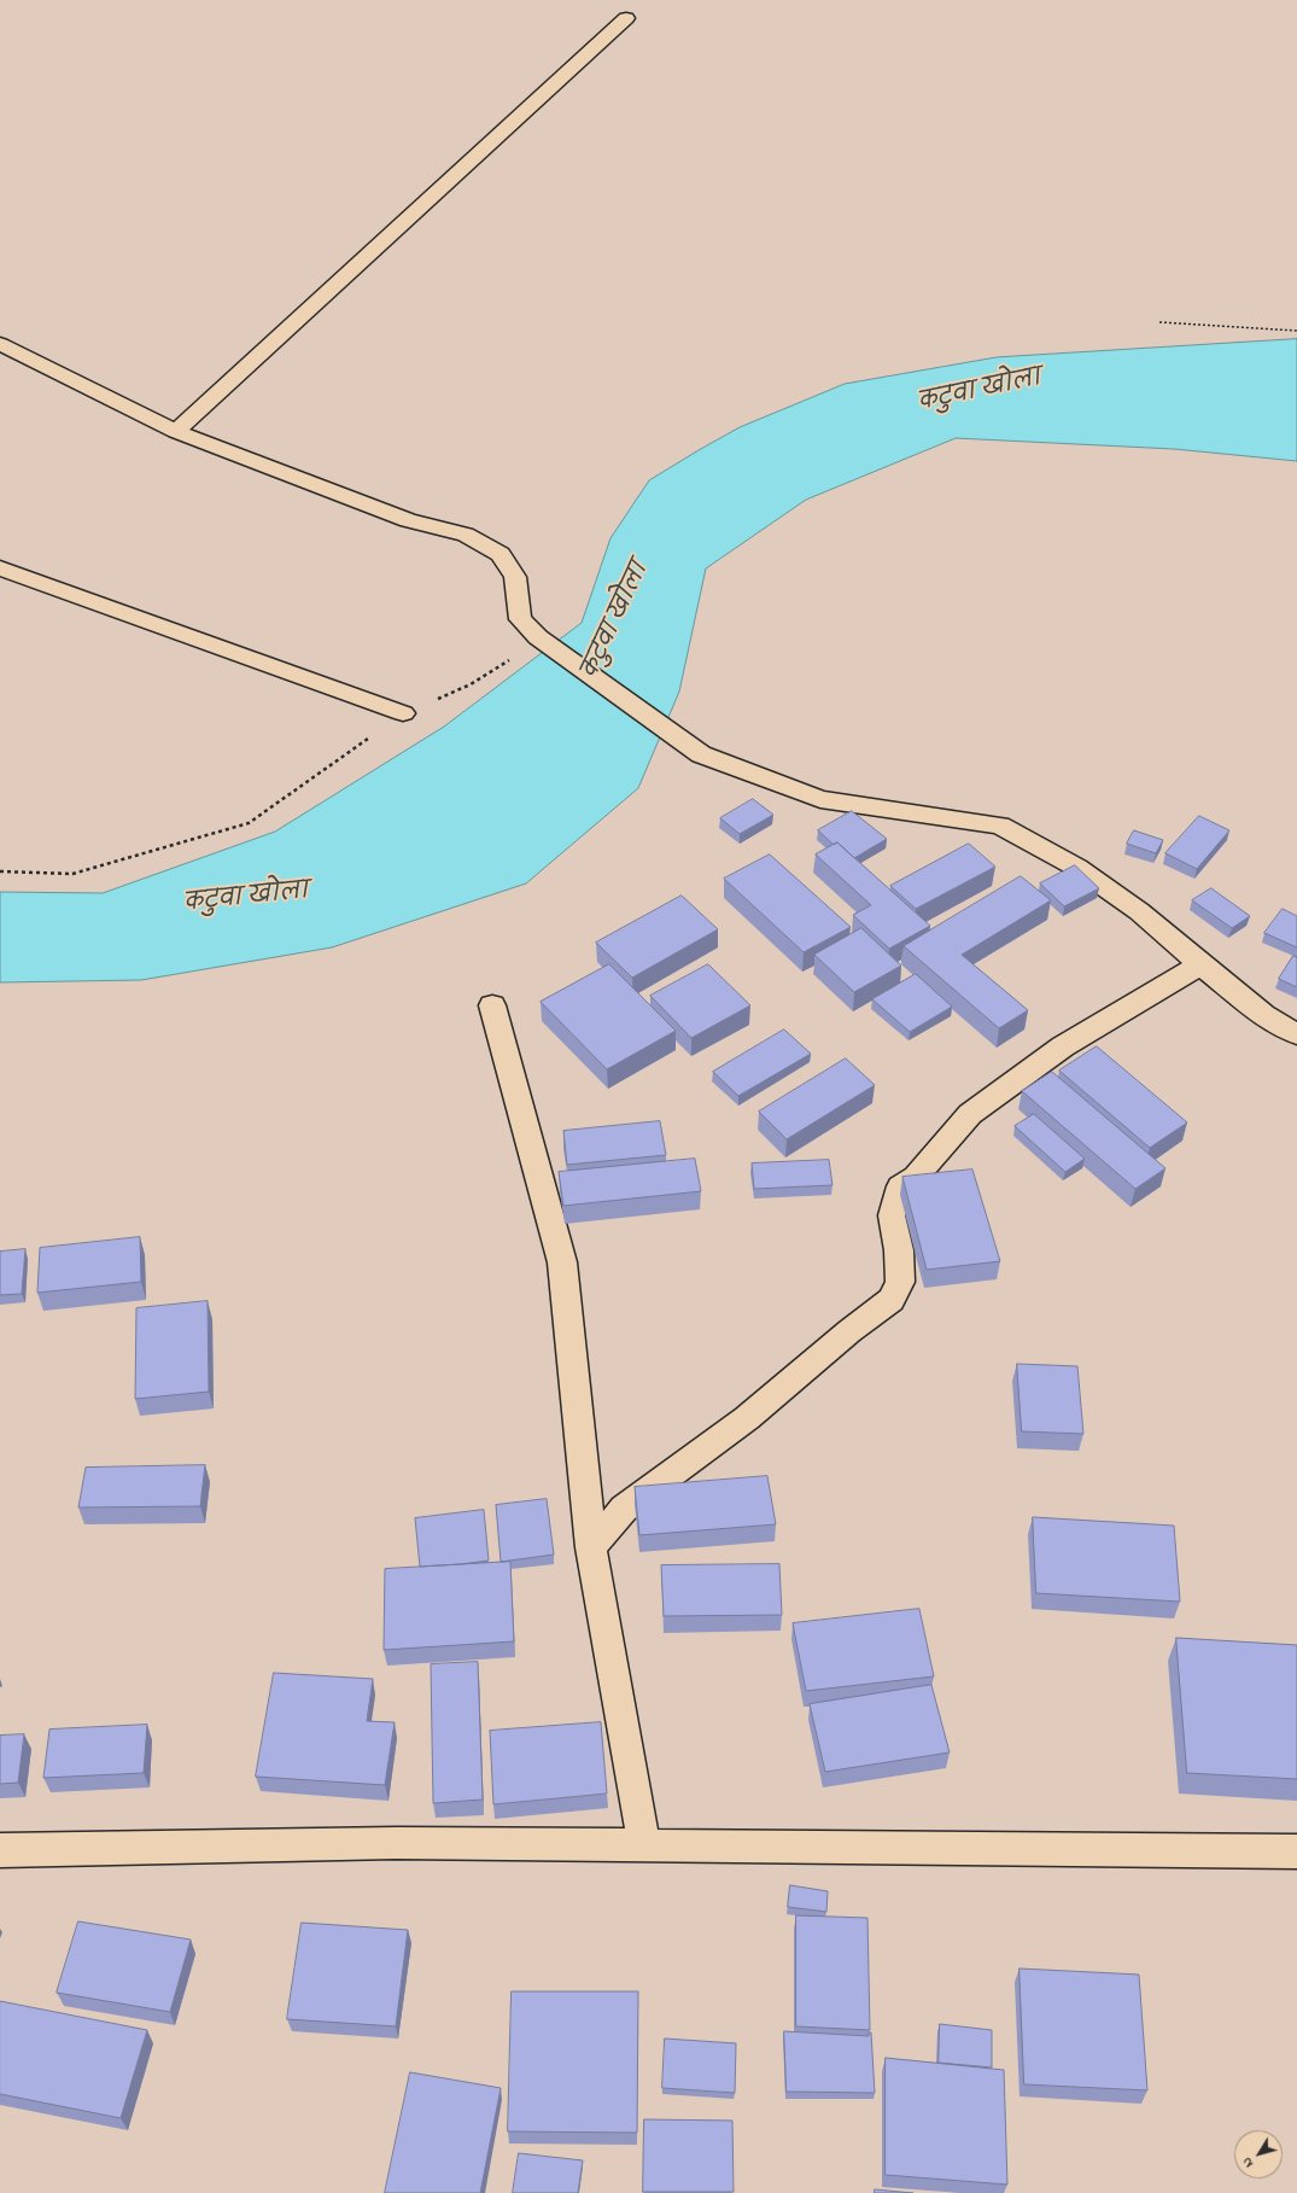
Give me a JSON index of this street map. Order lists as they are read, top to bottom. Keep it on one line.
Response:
{"water":["कटुवा खोला"],"north":"bottom left"}
